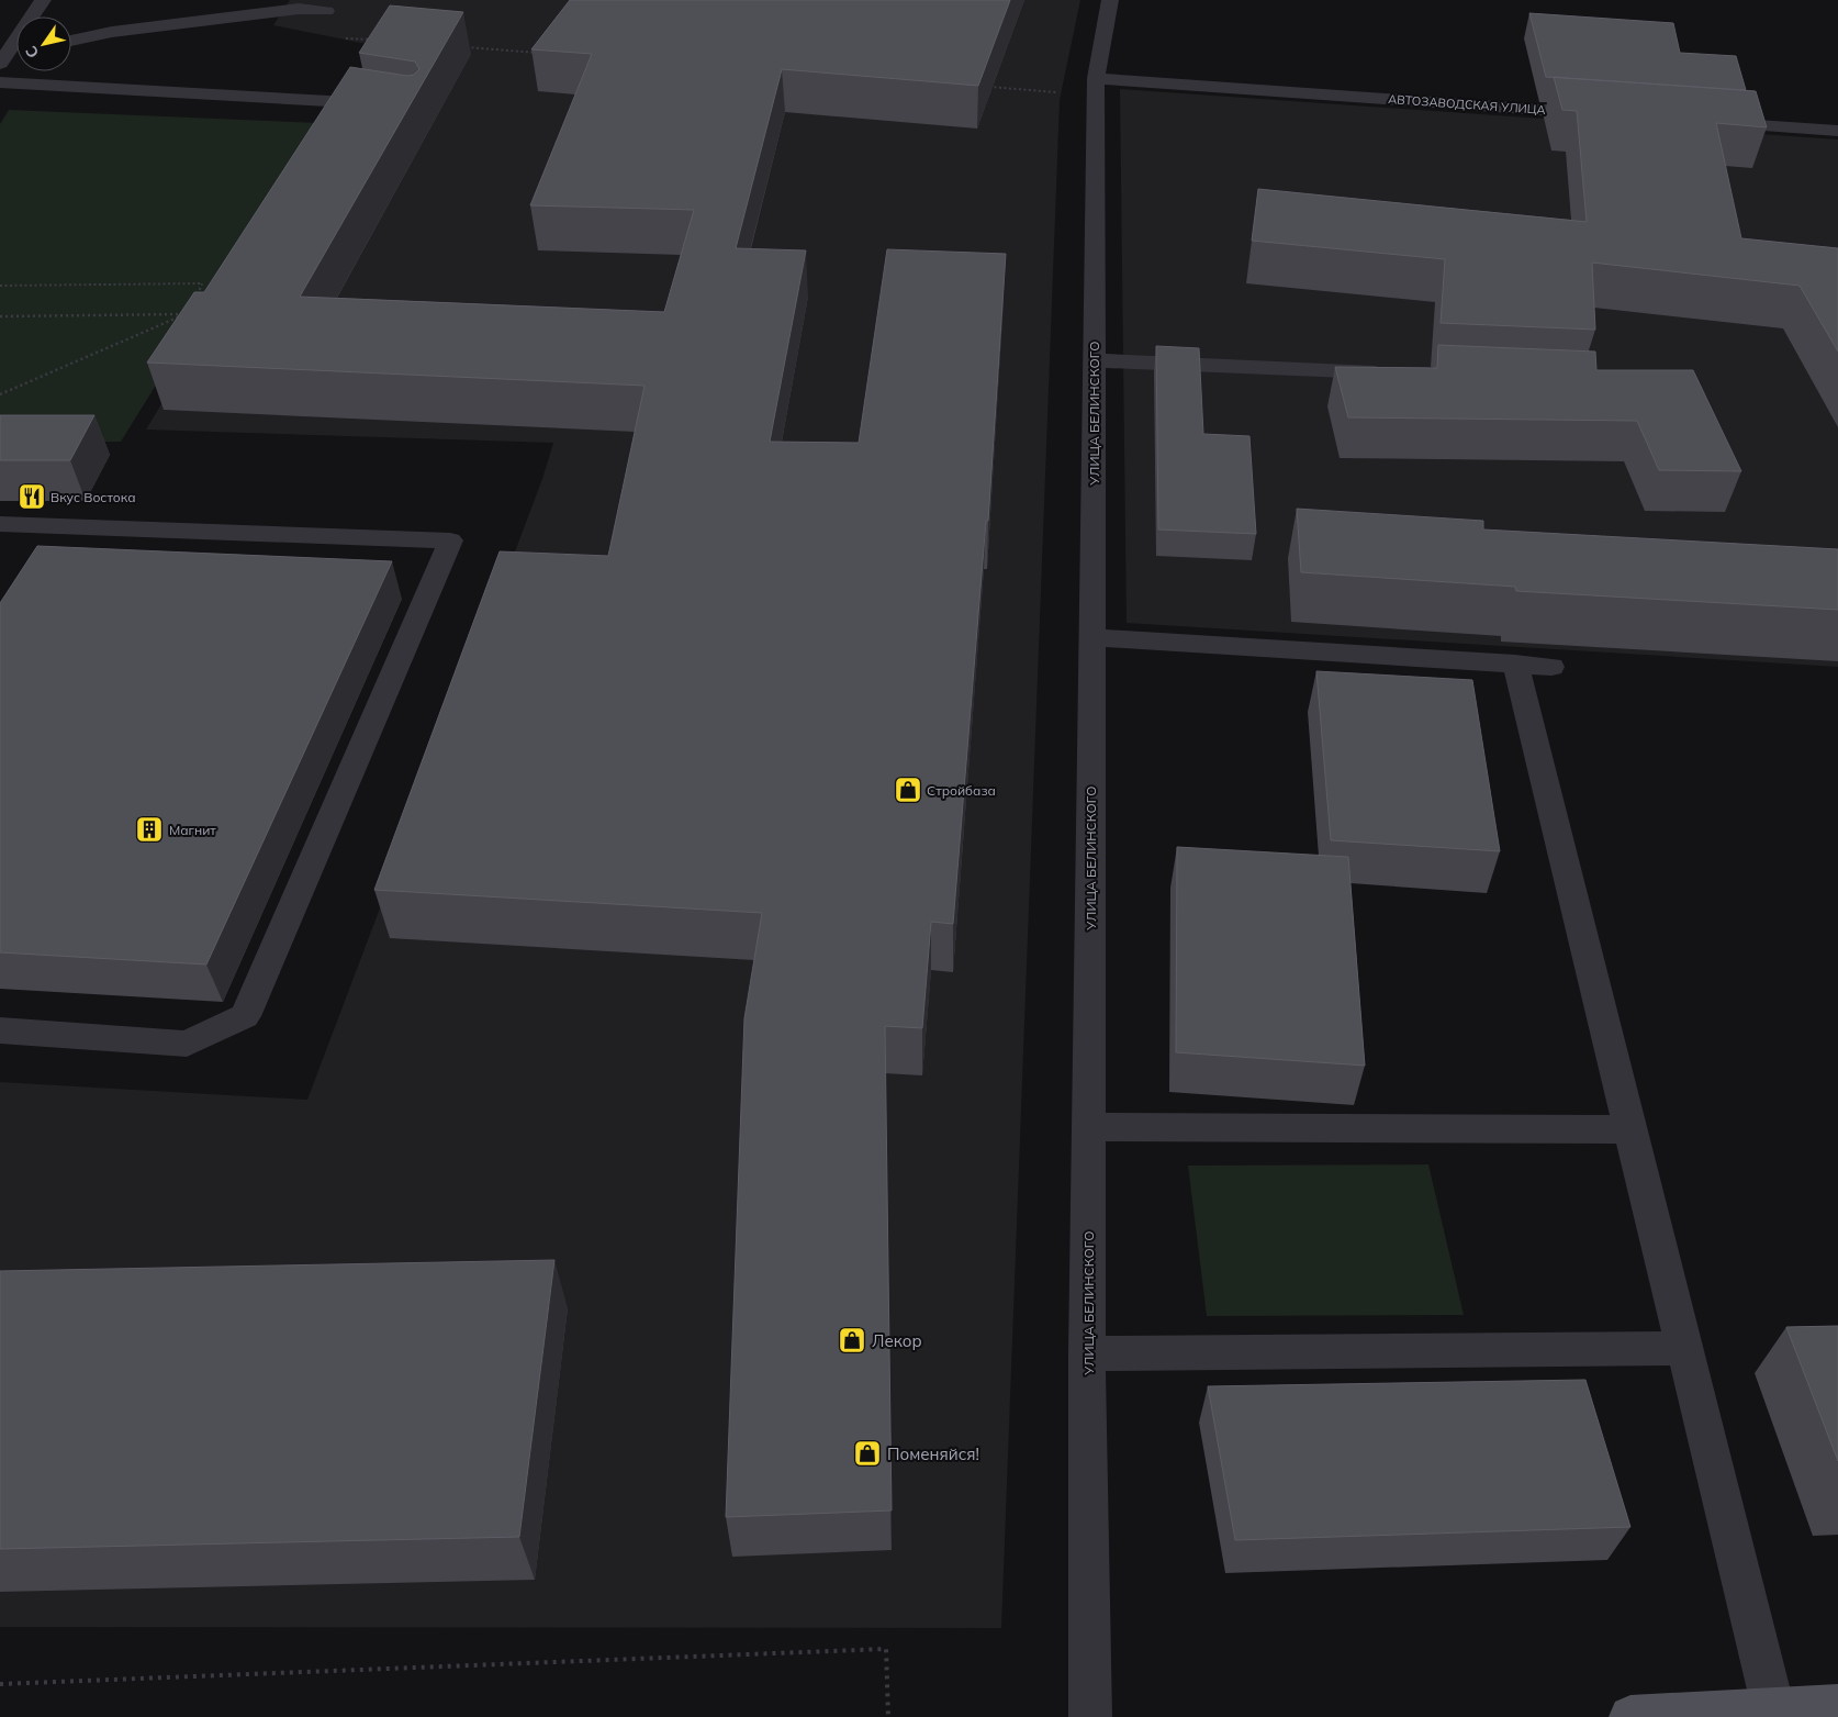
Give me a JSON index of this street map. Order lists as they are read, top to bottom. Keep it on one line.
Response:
{"streets":{"street":["АВТОЗАВОДСКАЯ УЛИЦА","УЛИЦА БЕЛИНСКОГО"]},"crossings":[["АВТОЗАВОДСКАЯ УЛИЦА","УЛИЦА БЕЛИНСКОГО"]],"places":{"restaurant":["Вкус Востока"],"shop":["Стройбаза","Лекор","Поменяйся!"],"building":["Магнит"]},"north":"bottom left"}
